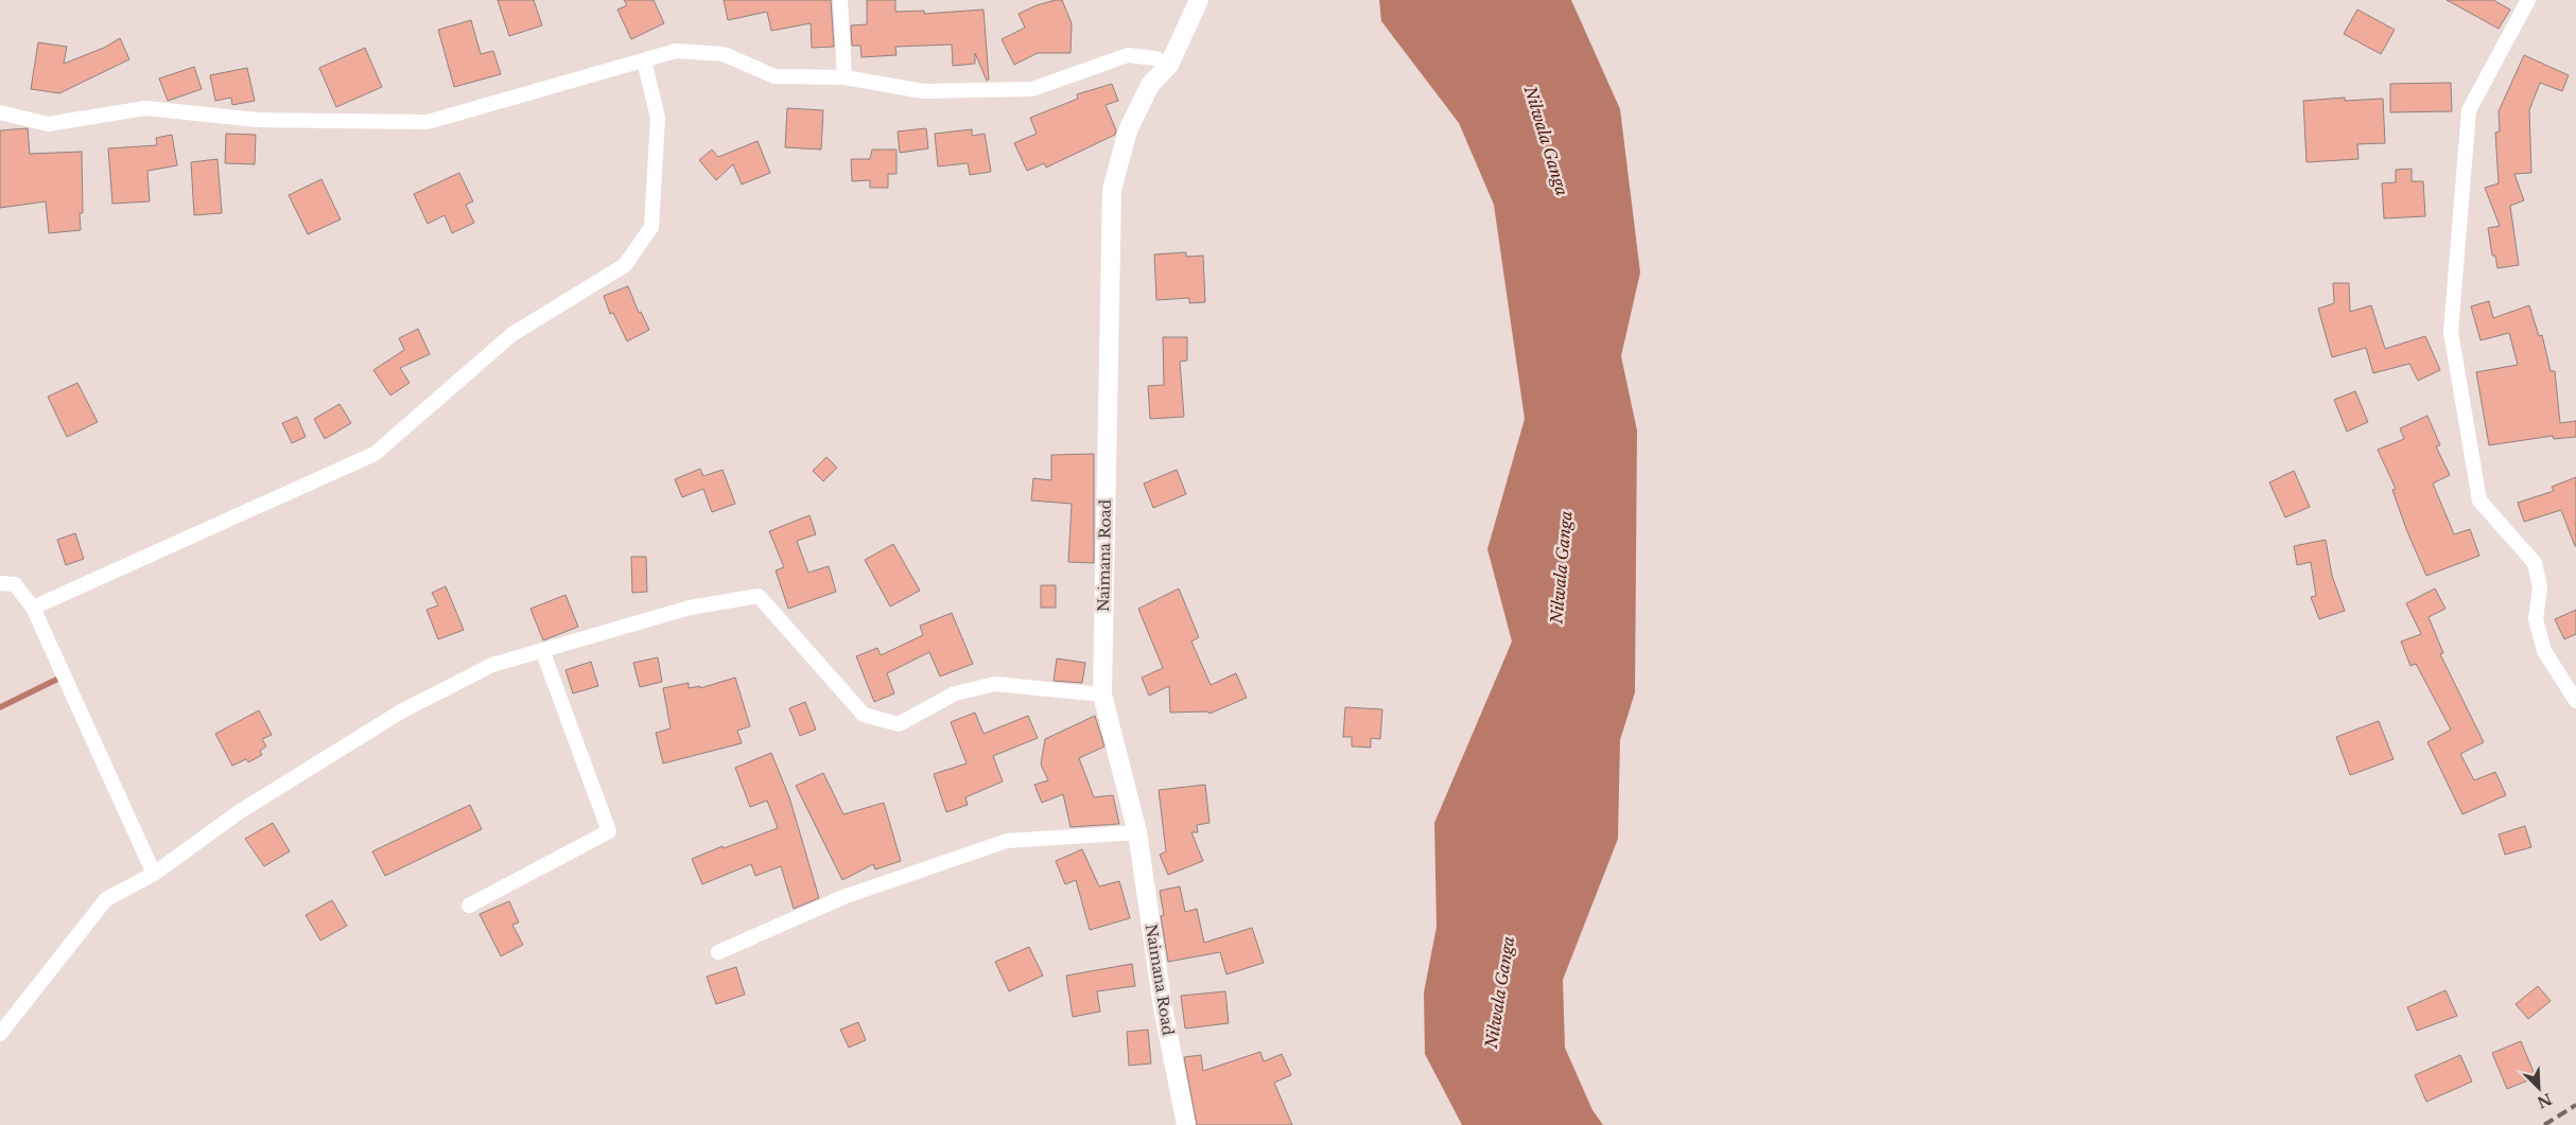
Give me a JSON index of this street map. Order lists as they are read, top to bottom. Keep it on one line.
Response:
{"streets":{"street":["Naimana Road"]},"water":["Nilwala Ganga"],"north":"bottom right"}
